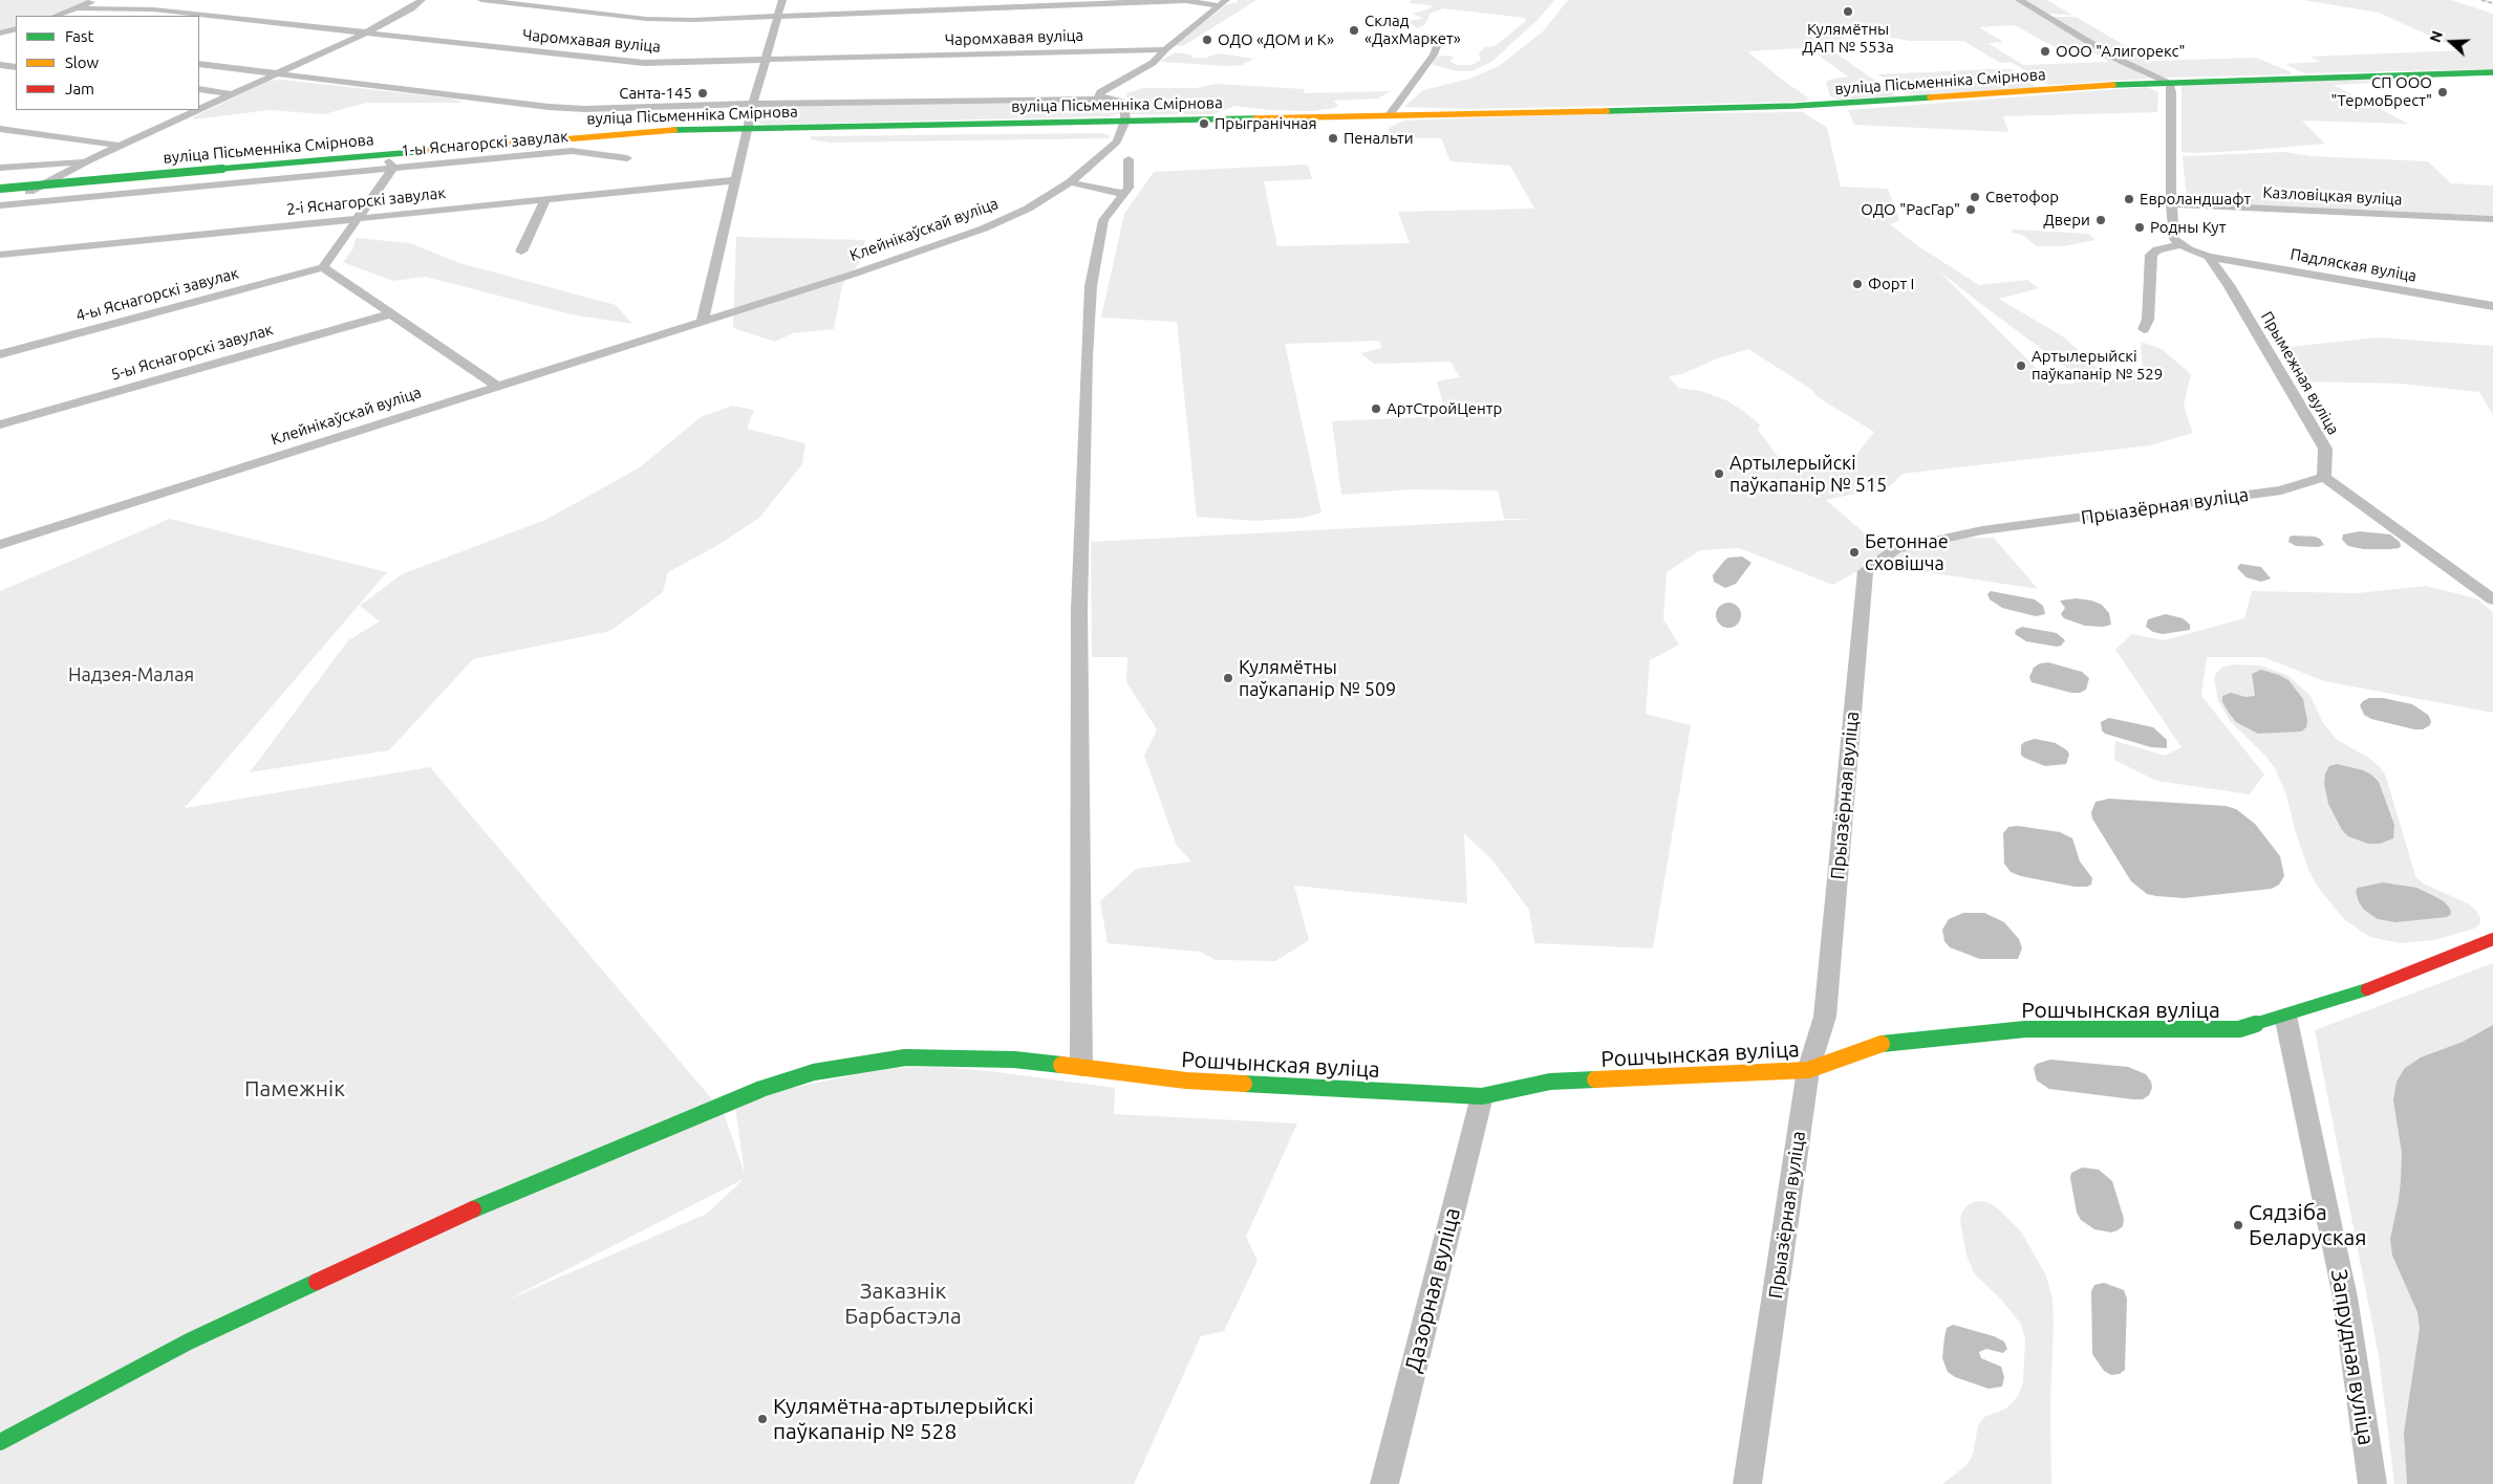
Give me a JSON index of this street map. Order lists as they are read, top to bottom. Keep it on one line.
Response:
{"streets":{"main road":["вуліца Пісьменніка Смірнова","Рошчынская вуліца"],"street":["Чаромхавая вуліца","1-ы Яснагорскі завулак","Казловіцкая вуліца","2-і Яснагорскі завулак","Клейнікаўскай вуліца","Падляская вуліца","4-ы Яснагорскі завулак","5-ы Яснагорскі завулак","Прымежная вуліца","Прыазёрная вуліца","Дазорная вуліца","Запрудная вуліца"]},"crossings":[["вуліца Пісьменніка Смірнова","Клейнікаўскай вуліца"],["Падляская вуліца","Прымежная вуліца"],["Прымежная вуліца","Прыазёрная вуліца"],["Прыазёрная вуліца","Рошчынская вуліца"],["Рошчынская вуліца","Дазорная вуліца"],["Рошчынская вуліца","Запрудная вуліца"]],"parks":["Надзея-Малая","Памежнік","Заказнік Барбастэла"],"places":["Кулямётны ДАП № 553а","Склад «ДахМаркет»","ОДО «ДОМ и К»","ООО \"Алигорекс\"","СП ООО \"ТермоБрест\"","Санта-145","Прыгранічная","Пенальти","Светофор","Евроландшафт","ОДО \"РасГар\"","Двери","Родны Кут","Форт I","Артылерыйскі паўкапанір № 529","АртСтройЦентр","Артылерыйскі паўкапанір № 515","Бетоннае сховішча","Кулямётны паўкапанір № 509","Сядзіба Беларуская","Кулямётна-артылерыйскі паўкапанір № 528"],"legend":["Fast","Slow","Jam"],"north":"left"}
